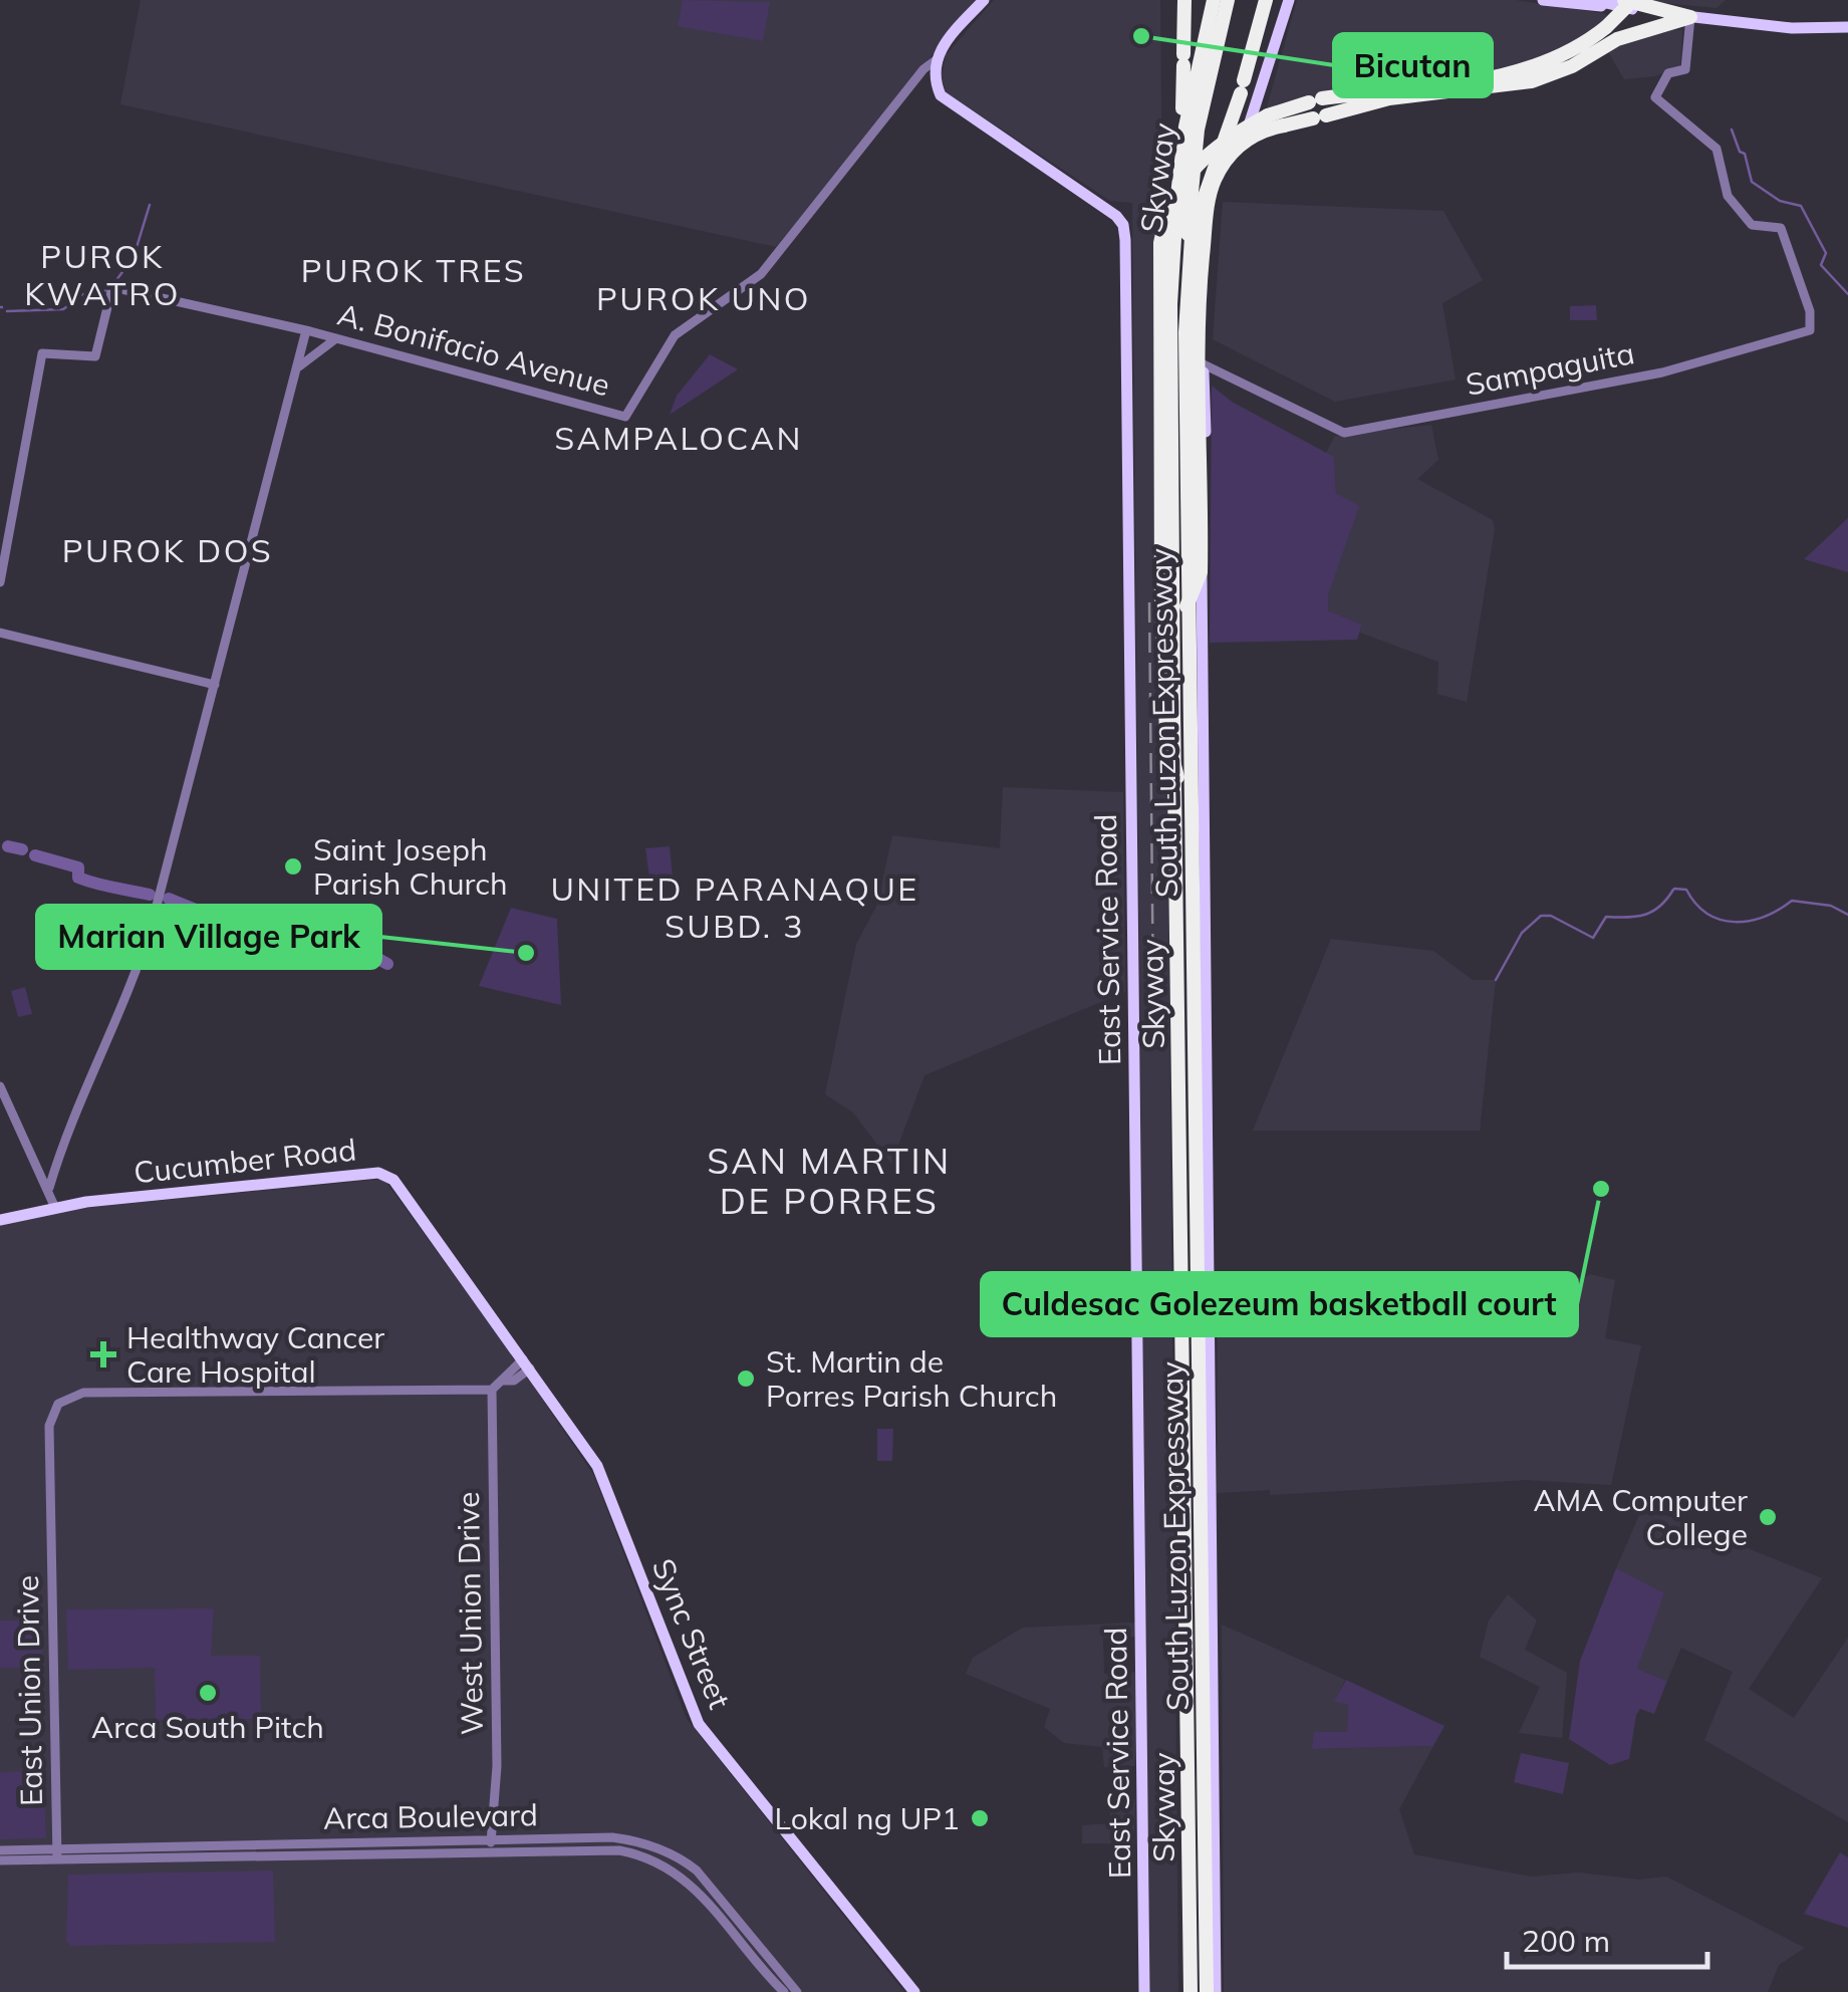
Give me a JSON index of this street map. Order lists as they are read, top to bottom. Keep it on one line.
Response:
{"streets":{"highway":["Skyway","South Luzon Expressway"],"main road":["East Service Road","Cucumber Road","Sync Street"],"street":["A. Bonifacio Avenue","Sampaguita","West Union Drive","East Union Drive","Arca Boulevard"]},"crossings":[["Skyway","South Luzon Expressway"],["A. Bonifacio Avenue","East Service Road"],["Cucumber Road","Sync Street"],["West Union Drive","East Union Drive"],["West Union Drive","Arca Boulevard"],["East Union Drive","Arca Boulevard"]],"districts":["PUROK KWATRO","PUROK TRES","PUROK UNO","SAMPALOCAN","PUROK DOS","UNITED PARANAQUE SUBD. 3","SAN MARTIN DE PORRES"],"places":{"other":["Bicutan","Saint Joseph Parish Church","Marian Village Park","Culdesac Golezeum basketball court","St. Martin de Porres Parish Church","AMA Computer College","Arca South Pitch","Lokal ng UP1"],"health":["Healthway Cancer Care Hospital"]},"scale_bar":"200 m"}
